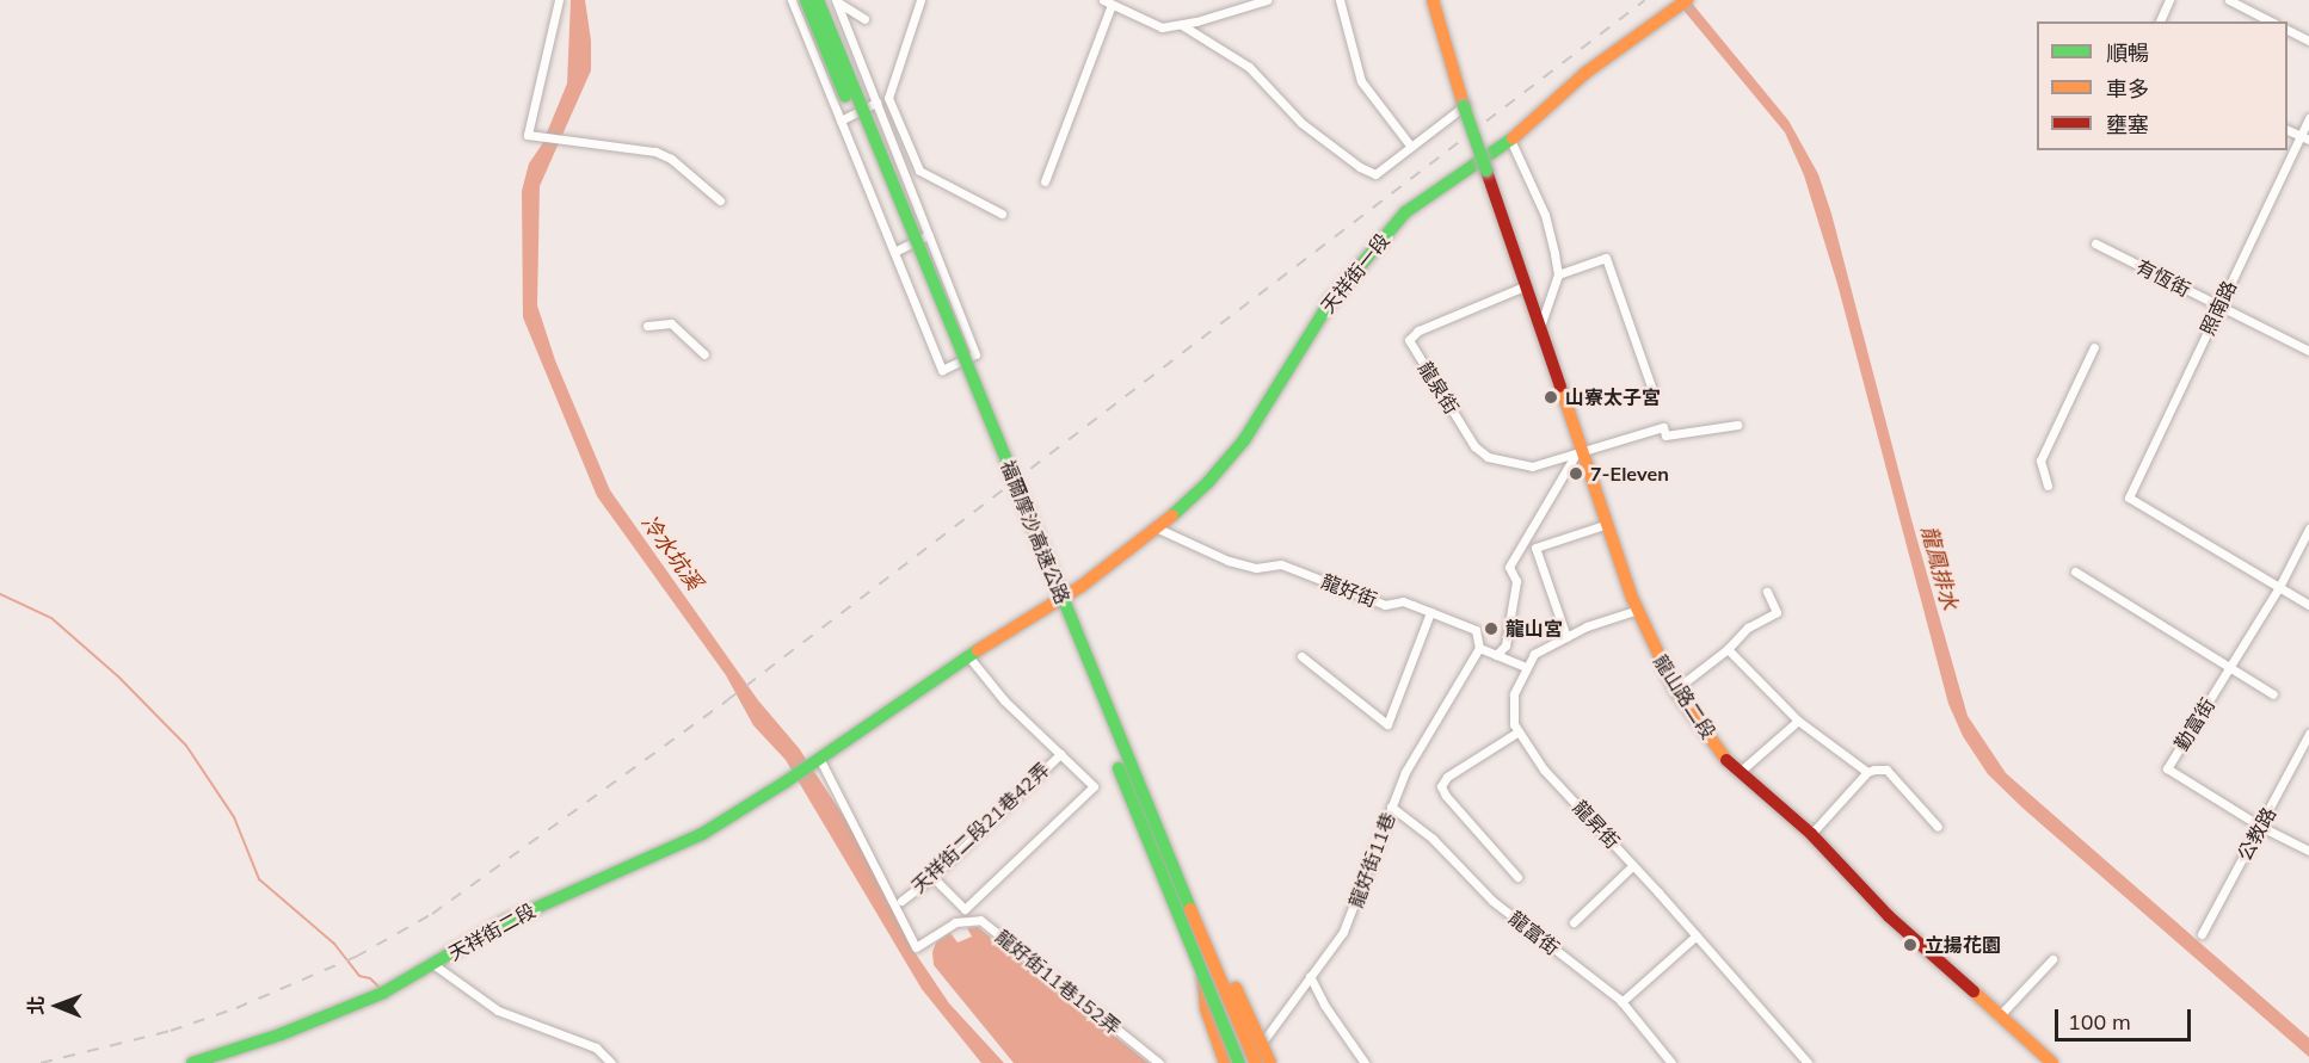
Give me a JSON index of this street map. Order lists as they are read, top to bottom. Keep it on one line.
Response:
{"streets":{"main road":["天祥街一段","福爾摩沙高速公路","龍山路二段","天祥街二段"],"street":["有恆街","照南路","龍泉街","龍好街","勤富街","龍昇街","天祥街二段21巷42弄","公教路","龍好街11巷","龍富街","龍好街11巷152弄"]},"crossings":[["天祥街一段","龍好街"],["有恆街","照南路"],["照南路","勤富街"],["龍泉街","龍山路二段"],["龍好街","龍昇街"],["龍好街","龍好街11巷"],["龍山路二段","龍昇街"],["勤富街","公教路"],["龍好街11巷","龍富街"],["天祥街二段","龍好街11巷152弄"]],"water":["冷水坑溪","龍鳳排水"],"places":["山寮太子宮","7-Eleven","龍山宮","立揚花園"],"legend":["順暢","車多","壅塞"],"scale_bar":"100 m","north":"left"}
